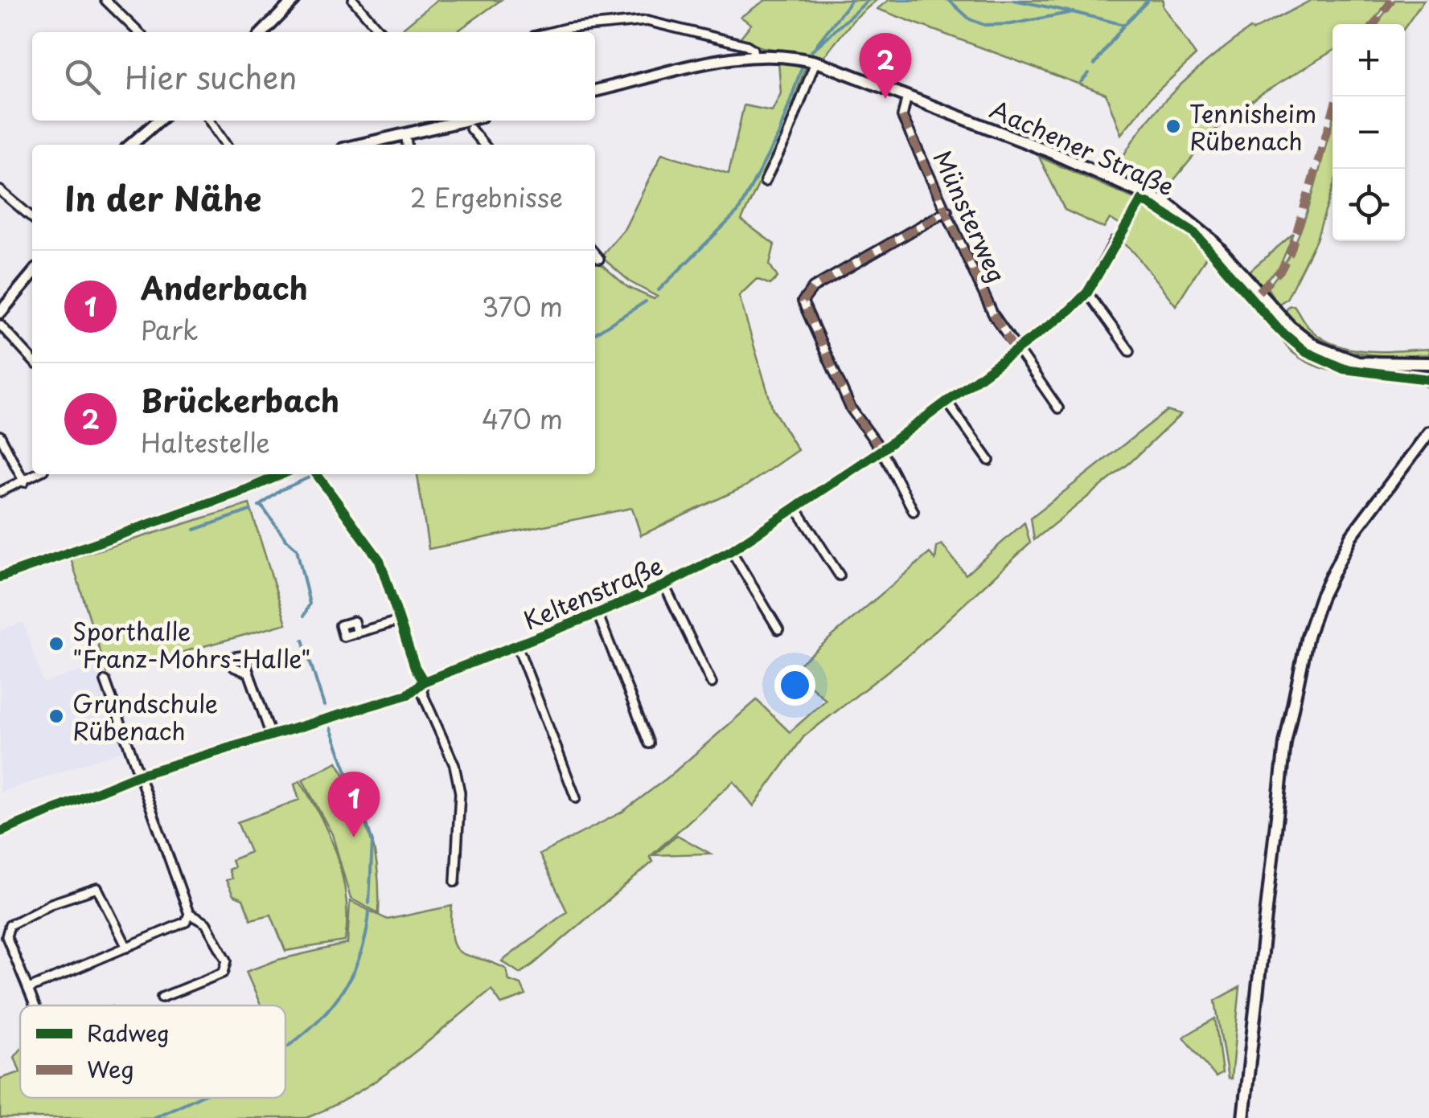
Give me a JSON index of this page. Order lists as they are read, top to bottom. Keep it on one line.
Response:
{"streets":{"main road":["Aachener Straße"],"street":["Münsterweg","Keltenstraße"]},"crossings":[["Aachener Straße","Münsterweg"],["Münsterweg","Keltenstraße"]],"places":["Tennisheim Rübenach","Sporthalle \"Franz-Mohrs-Halle\"","Grundschule Rübenach"],"legend":["Radweg","Weg"],"page":{"map_buttons":["+","−"],"search":"Hier suchen","pins":["2","1"],"heading":["In der Nähe","2 Ergebnisse"],"list":[{"mark":"1","name":"Anderbach","note":"Park","value":"370 m"},{"mark":"2","name":"Brückerbach","note":"Haltestelle","value":"470 m"}]}}
